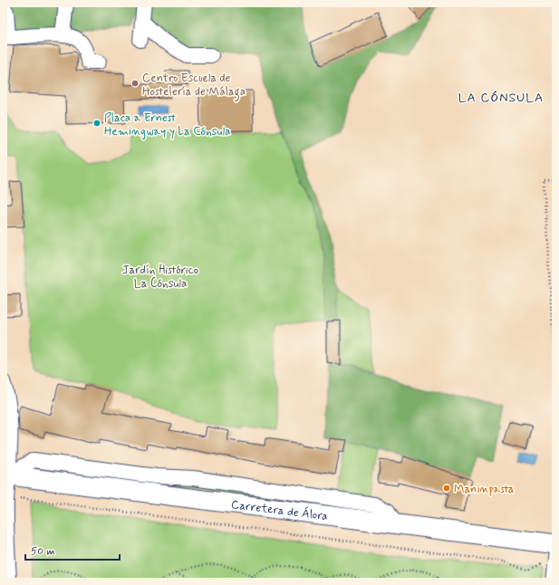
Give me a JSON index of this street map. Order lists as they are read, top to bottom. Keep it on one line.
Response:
{"streets":{"main road":["Carretera de Álora"]},"districts":["LA CÓNSULA"],"parks":["Jardín Histórico La Cónsula"],"places":["Centro Escuela de Hostelería de Málaga","Placa a Ernest Hemingway y La Cónsula","Maninpasta"],"scale_bar":"50 m"}
